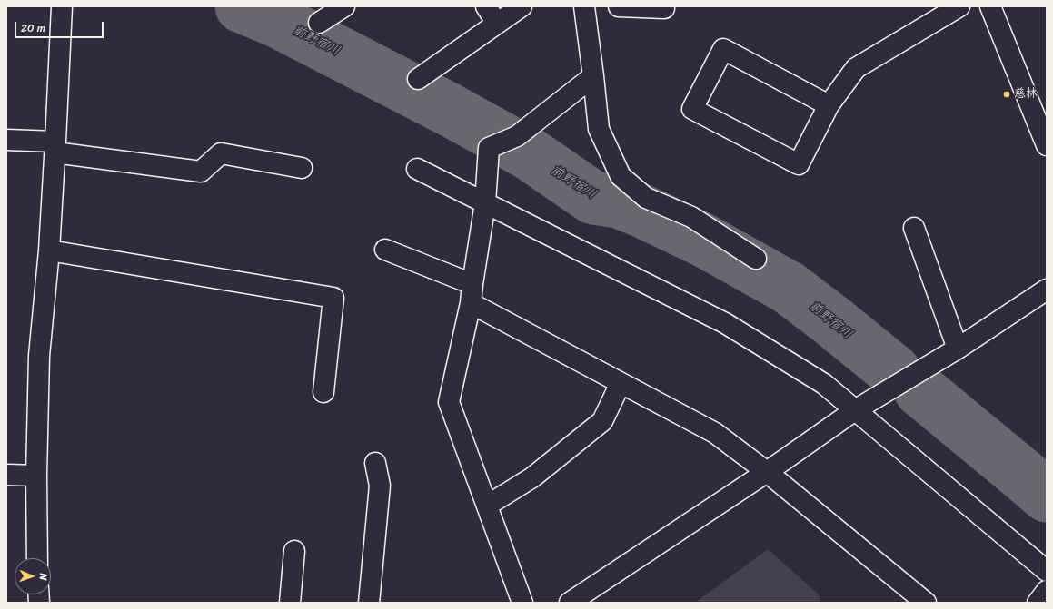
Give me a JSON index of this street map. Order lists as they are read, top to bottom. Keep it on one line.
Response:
{"water":["前野宿川"],"places":["慈林"],"scale_bar":"20 m","north":"right"}
